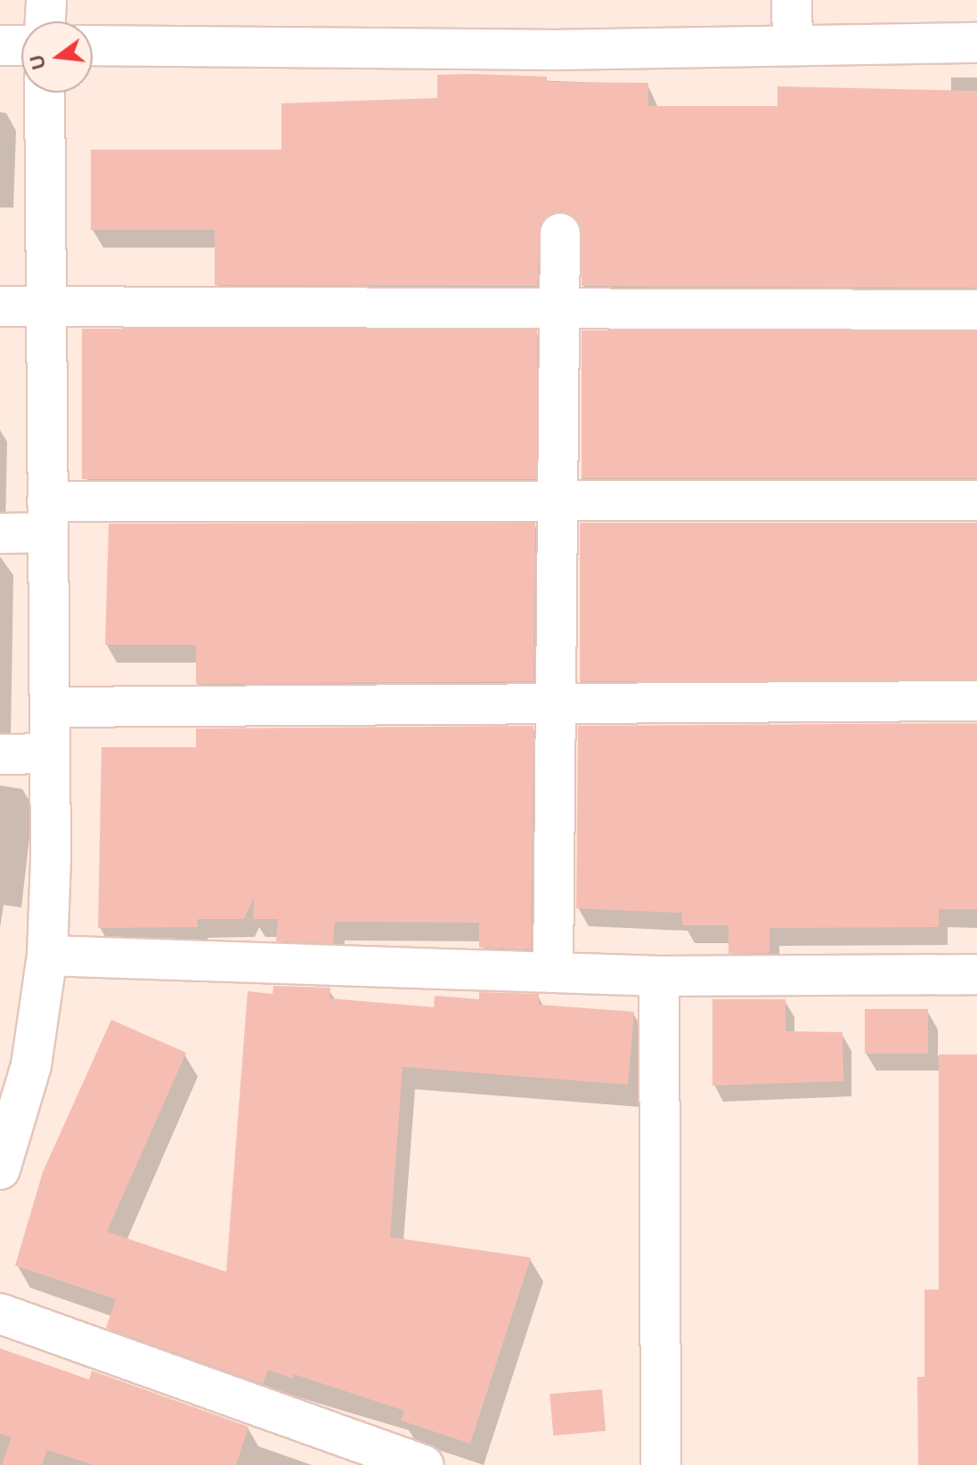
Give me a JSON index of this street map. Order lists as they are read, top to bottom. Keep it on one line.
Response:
{"north":"left"}
